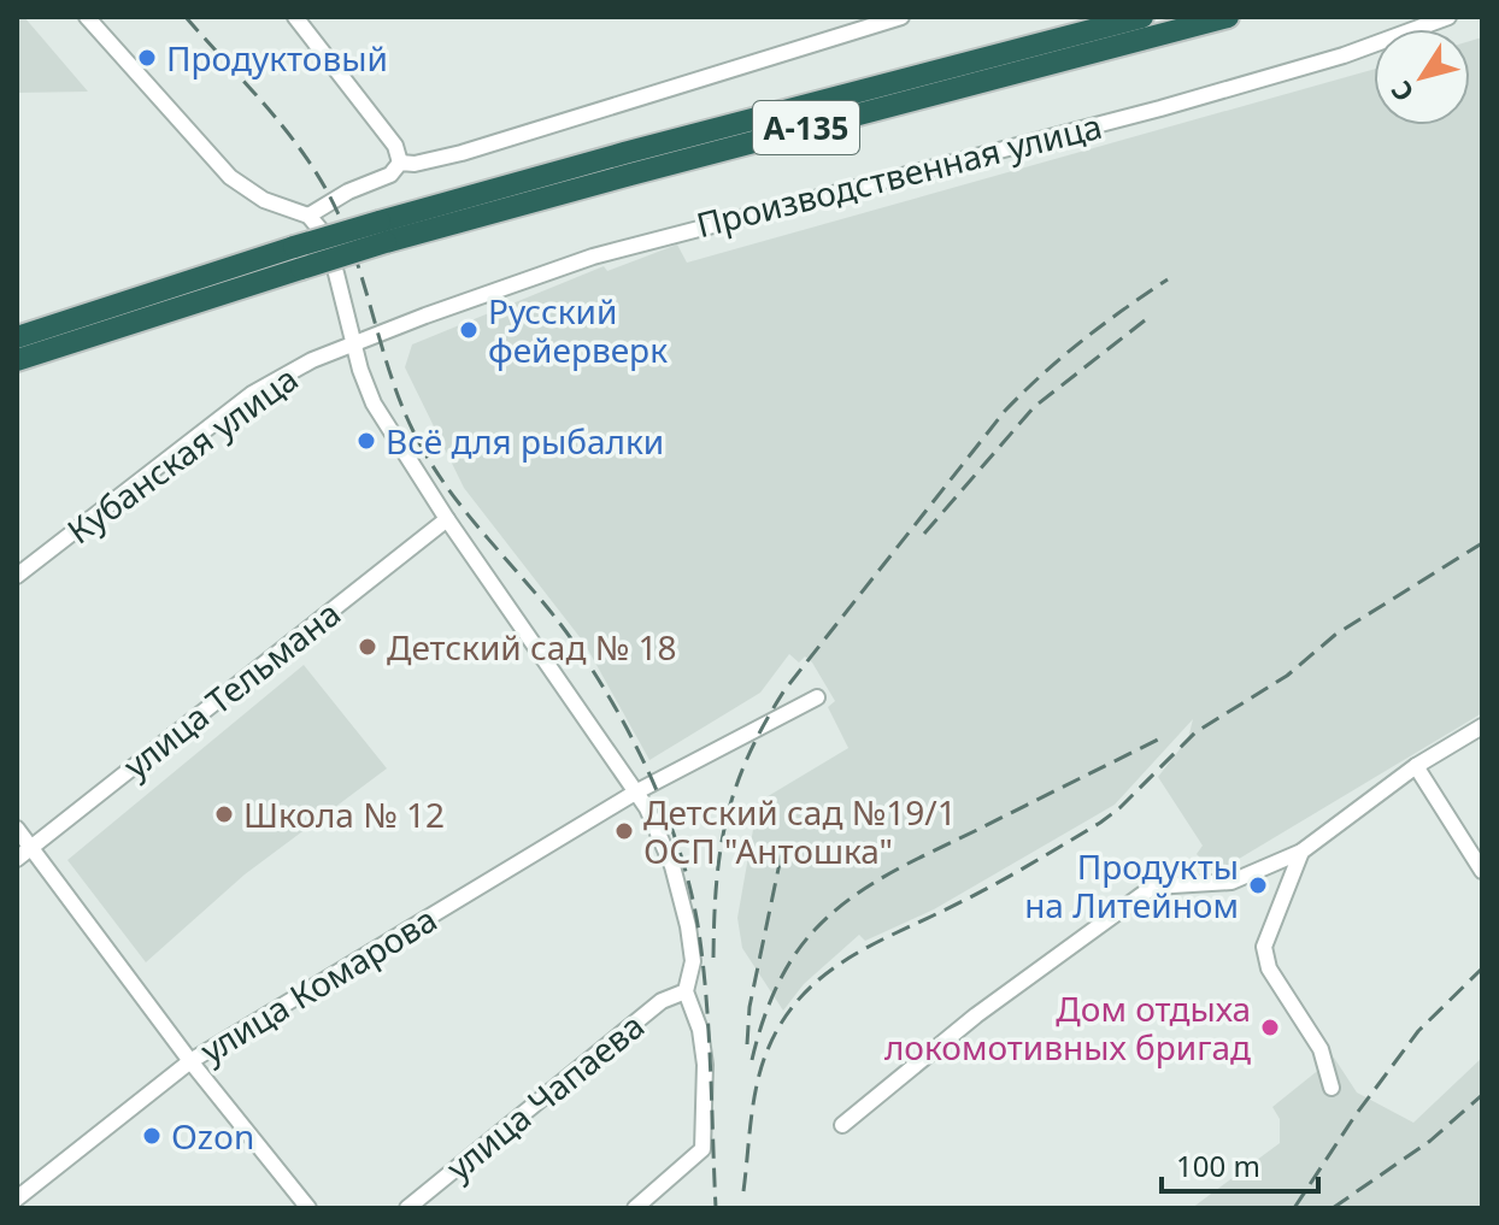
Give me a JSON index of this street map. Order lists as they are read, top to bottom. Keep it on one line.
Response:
{"streets":{"highway":["А-135"],"street":["Производственная улица","Кубанская улица","улица Тельмана","улица Комарова","улица Чапаева"]},"crossings":[["Производственная улица","Кубанская улица"]],"places":["Продуктовый","Русский фейерверк","Всё для рыбалки","Детский сад № 18","Школа № 12","Детский сад №19/1 ОСП \"Антошка\"","Продукты на Литейном","Дом отдыха локомотивных бригад","Ozon"],"scale_bar":"100 m","north":"bottom left"}
